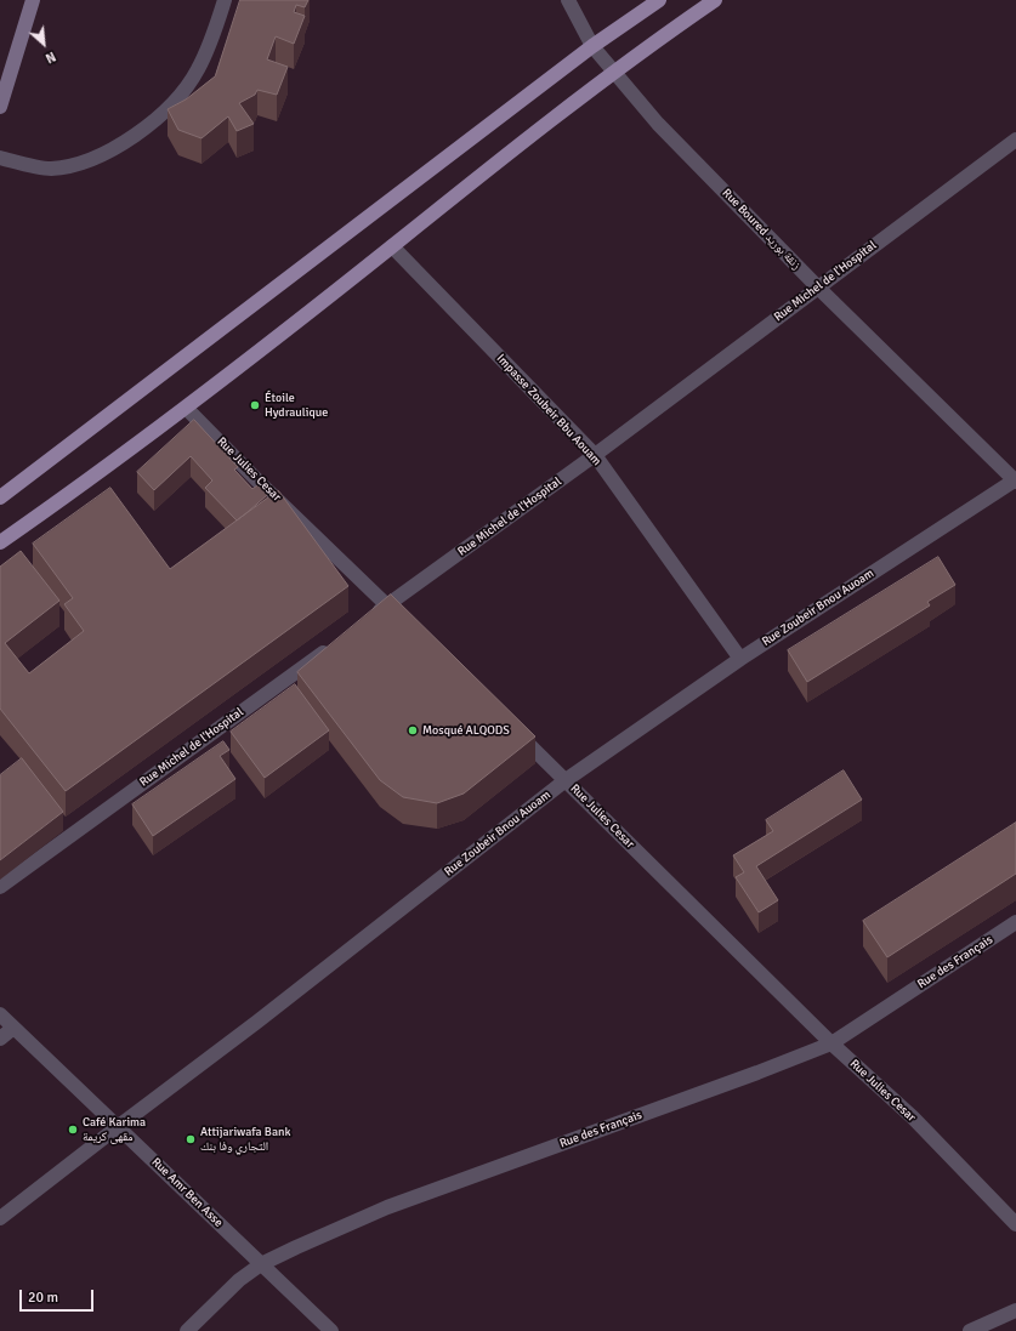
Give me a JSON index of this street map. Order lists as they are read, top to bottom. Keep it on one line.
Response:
{"streets":{"street":["Rue Boured زنقة بوريد","Rue Michel de l'Hospital","Impasse Zoubeir Bbu Aouam","Rue Julies Cesar","Rue Zoubeir Bnou Auoam","Rue des Français","Rue Amr Ben Asse"]},"crossings":[["Rue Boured زنقة بوريد","Rue Michel de l'Hospital"],["Rue Boured زنقة بوريد","Rue Zoubeir Bnou Auoam"],["Rue Michel de l'Hospital","Impasse Zoubeir Bbu Aouam"],["Rue Michel de l'Hospital","Rue Julies Cesar"],["Impasse Zoubeir Bbu Aouam","Rue Zoubeir Bnou Auoam"],["Rue Julies Cesar","Rue Zoubeir Bnou Auoam"],["Rue Julies Cesar","Rue des Français"],["Rue Zoubeir Bnou Auoam","Rue Amr Ben Asse"],["Rue des Français","Rue Amr Ben Asse"]],"places":["Étoile Hydraulique","Mosqué ALQODS","Café Karima مقهى كريمة","Attijariwafa Bank التجاري وفا بنك"],"scale_bar":"20 m","north":"bottom right"}
